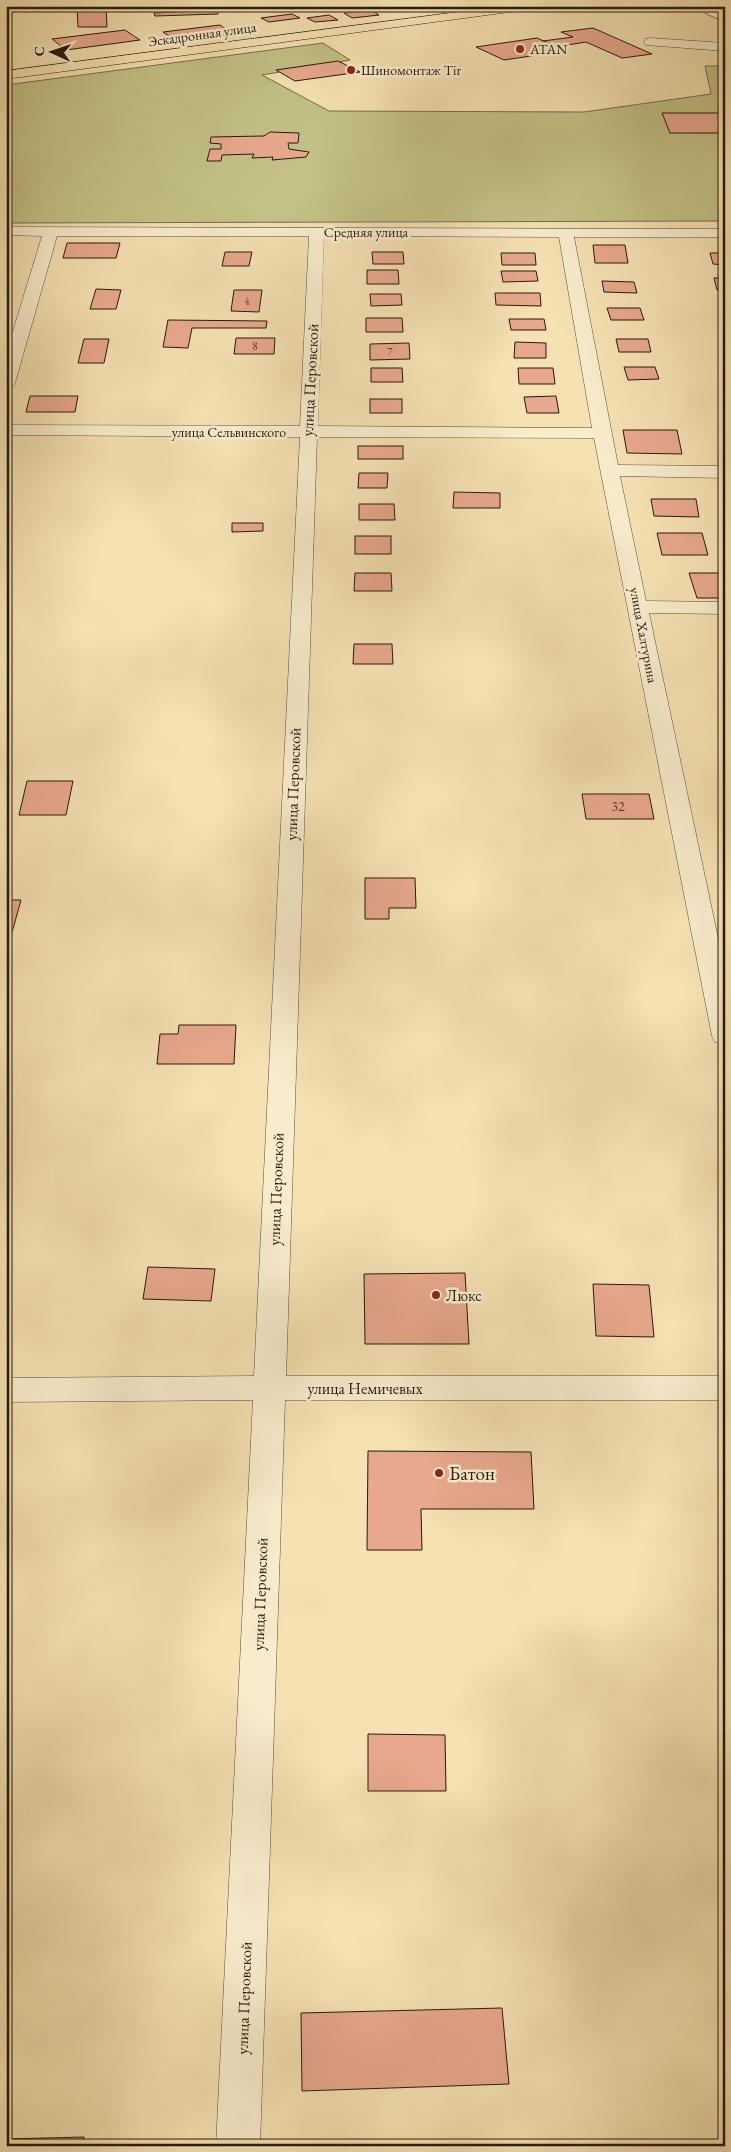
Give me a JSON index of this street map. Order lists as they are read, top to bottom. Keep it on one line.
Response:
{"streets":{"main road":["Эскадронная улица"],"street":["Средняя улица","улица Перовской","улица Сельвинского","улица Халтурина","улица Немичевых"]},"crossings":[["Средняя улица","улица Перовской"],["Средняя улица","улица Халтурина"],["улица Перовской","улица Сельвинского"],["улица Перовской","улица Немичевых"],["улица Сельвинского","улица Халтурина"]],"places":["ATAN","Шиномонтаж Tir","Люкс","Батон"],"house_numbers":["4","8","7","32"],"north":"left"}
